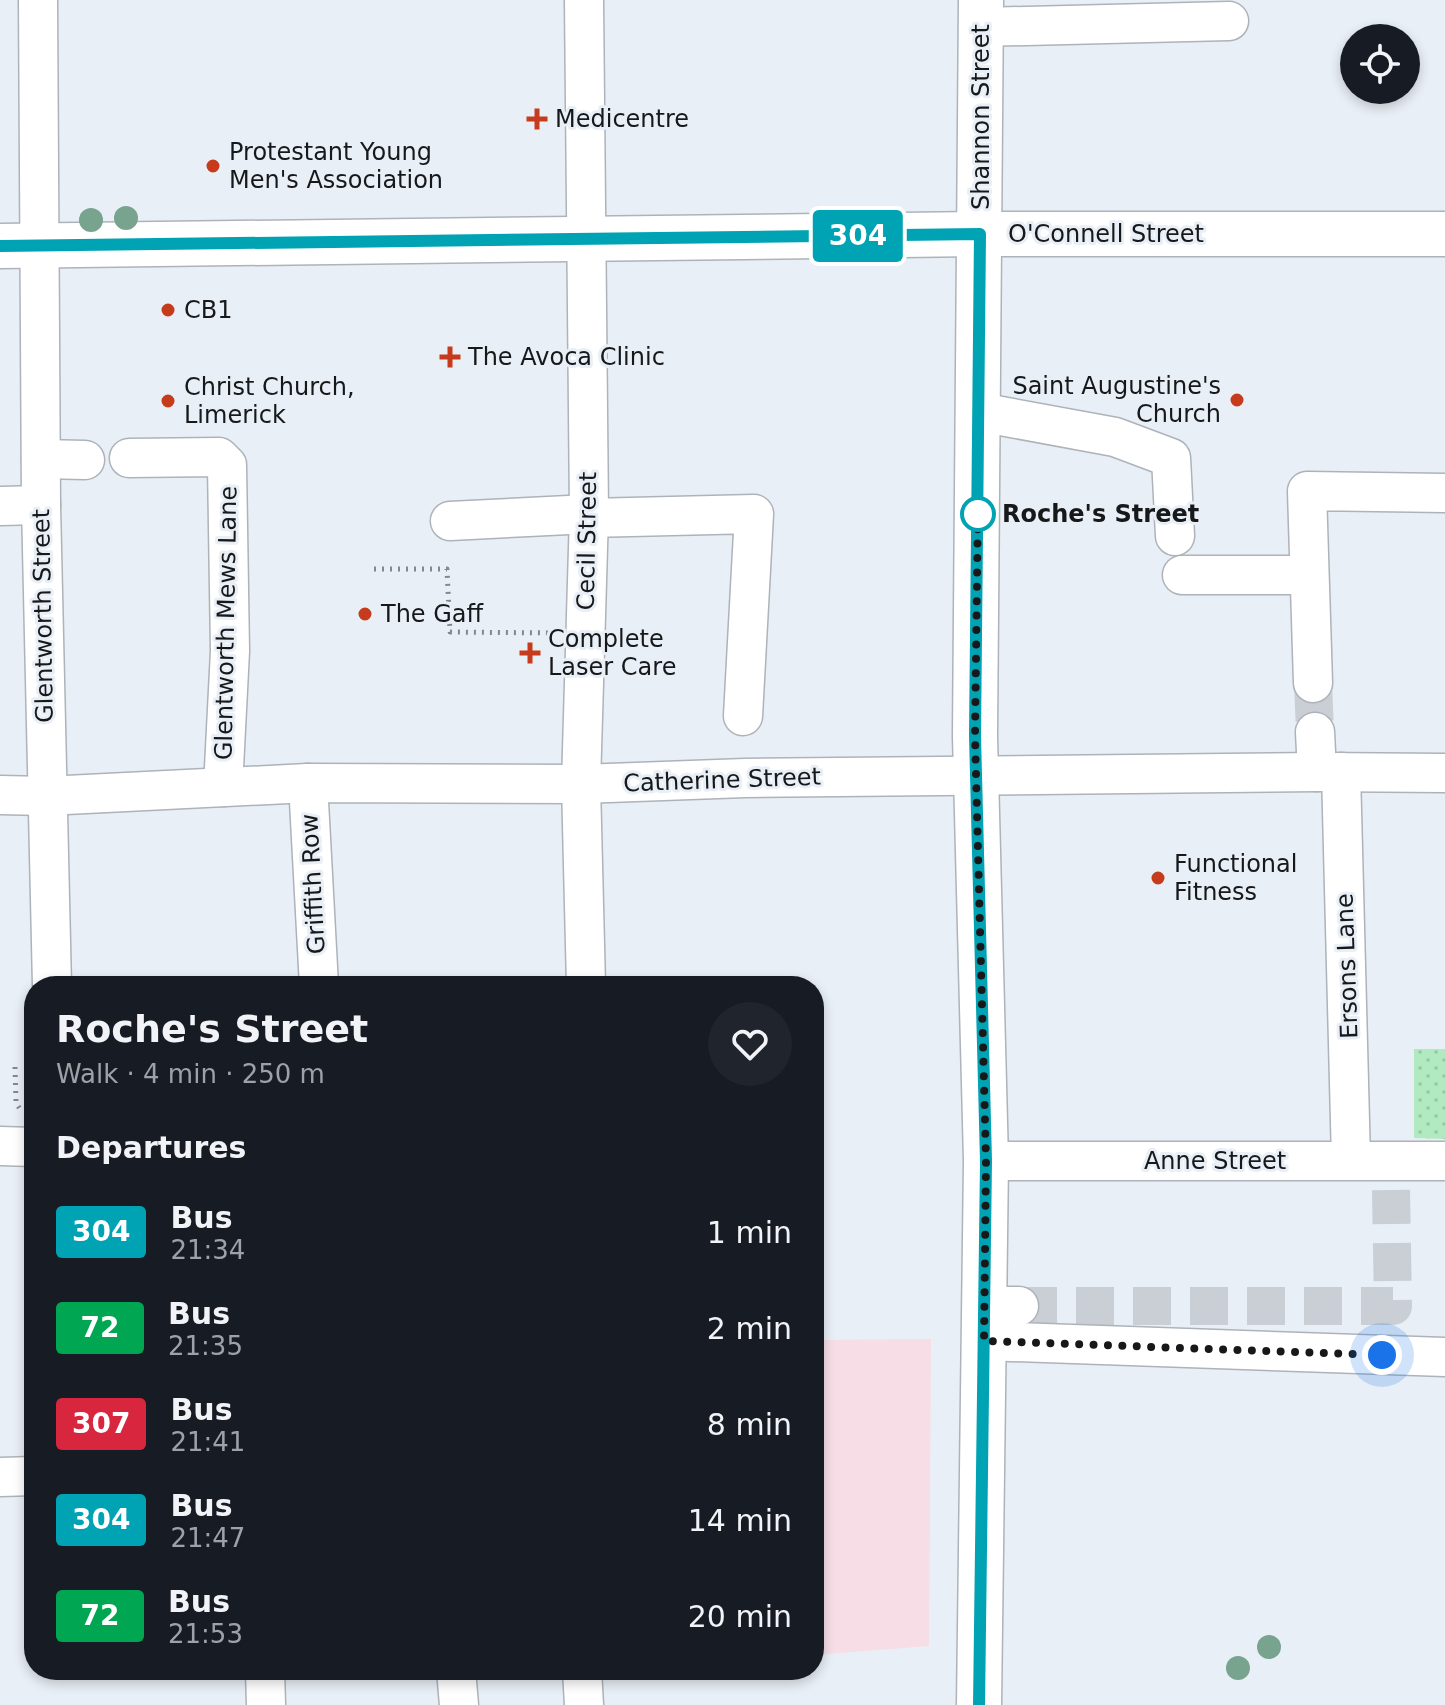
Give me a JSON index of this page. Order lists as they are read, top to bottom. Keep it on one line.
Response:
{"streets":{"main road":["Shannon Street","O'Connell Street"],"street":["Cecil Street","Glentworth Street","Glentworth Mews Lane","Catherine Street","Griffith Row","Ersons Lane","Anne Street"]},"crossings":[["Shannon Street","O'Connell Street"],["Shannon Street","Catherine Street"],["Shannon Street","Anne Street"],["O'Connell Street","Cecil Street"],["O'Connell Street","Glentworth Street"],["Cecil Street","Catherine Street"],["Glentworth Street","Catherine Street"],["Glentworth Mews Lane","Catherine Street"],["Catherine Street","Griffith Row"],["Catherine Street","Ersons Lane"],["Ersons Lane","Anne Street"]],"places":{"health":["Medicentre","The Avoca Clinic","Complete Laser Care"],"other":["Protestant Young Men's Association","CB1","Saint Augustine's Church","Christ Church, Limerick","Roche's Street","The Gaff","Functional Fitness"]},"lines":["bus line 304"],"page":{"on_map":"304","heading":[["Roche's Street","Walk · 4 min · 250 m"],"Departures"],"list":[{"mark":"304","name":"Bus","note":"21:34","value":"1 min"},{"mark":"72","name":"Bus","note":"21:35","value":"2 min"},{"mark":"307","name":"Bus","note":"21:41","value":"8 min"},{"mark":"304","name":"Bus","note":"21:47","value":"14 min"},{"mark":"72","name":"Bus","note":"21:53","value":"20 min"}]}}
